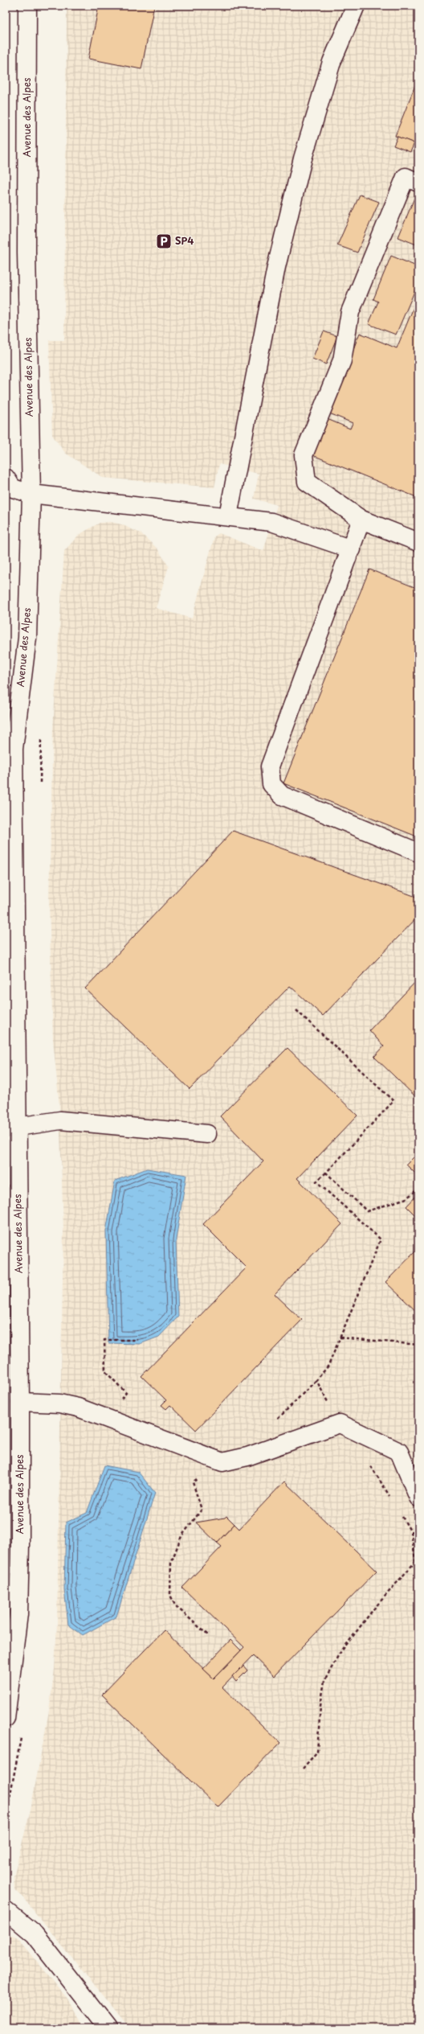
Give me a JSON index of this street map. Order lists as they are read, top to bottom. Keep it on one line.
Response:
{"streets":{"main road":["Avenue des Alpes"]},"places":{"parking":["SP4"]}}
